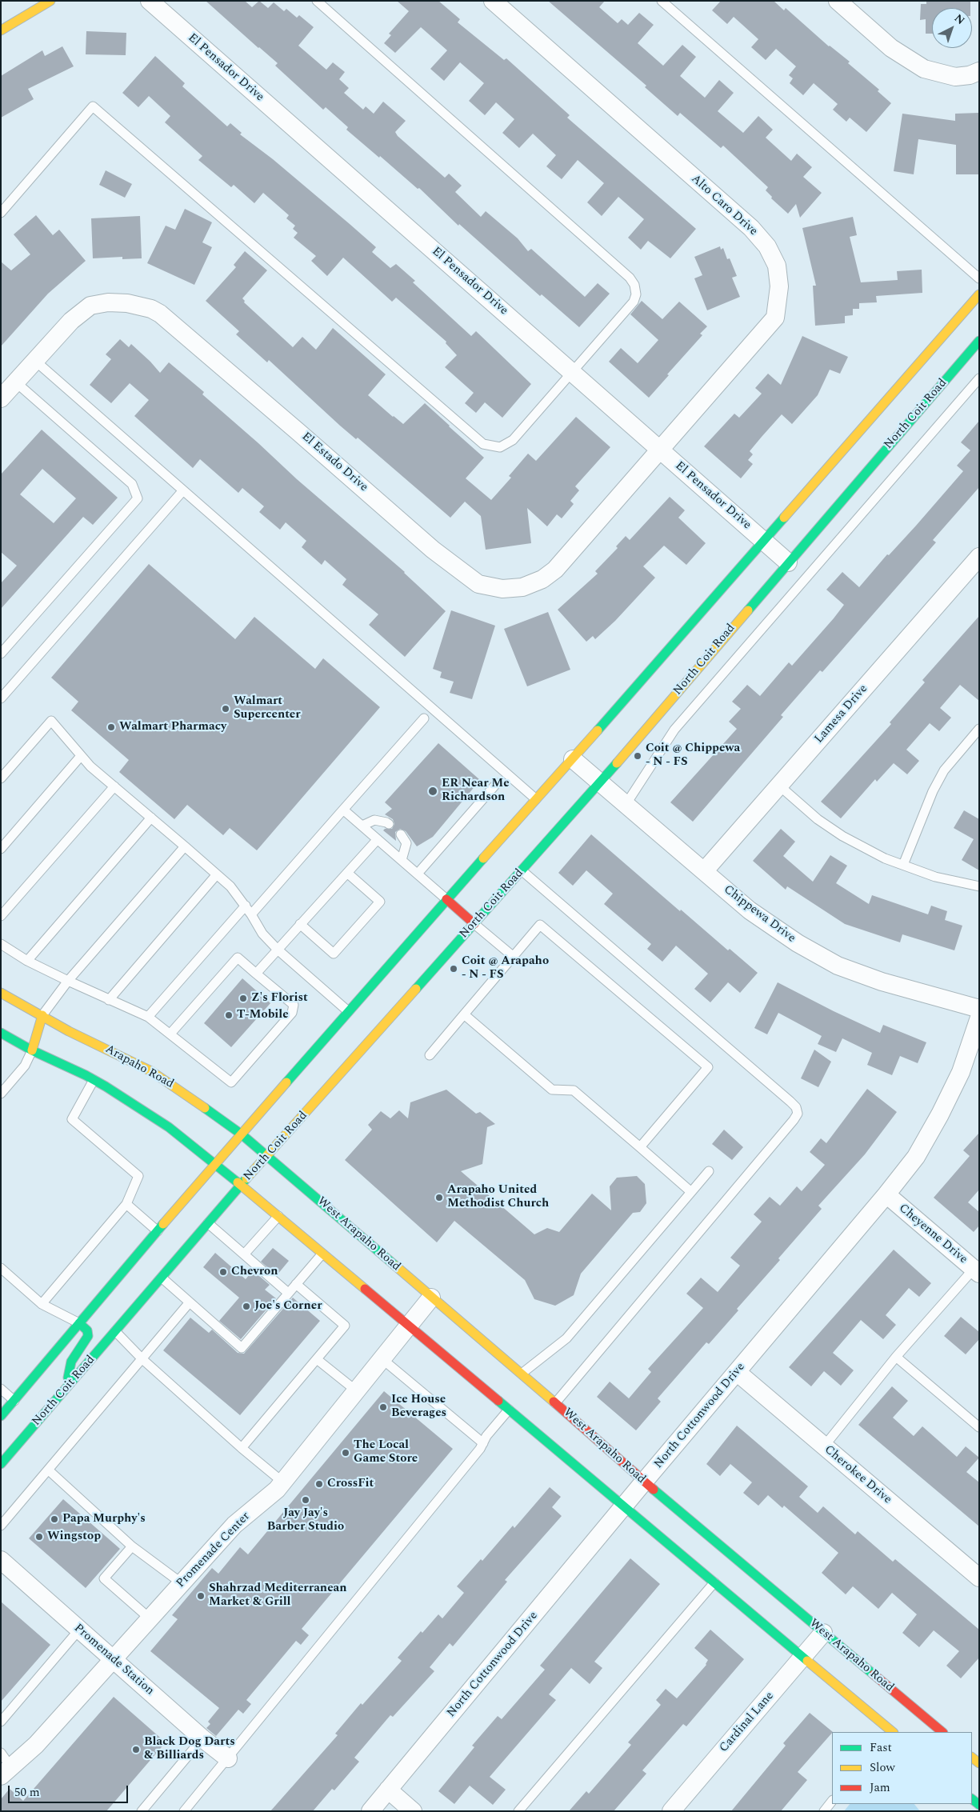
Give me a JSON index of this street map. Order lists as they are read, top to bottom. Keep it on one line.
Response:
{"streets":{"main road":["North Coit Road","Arapaho Road","West Arapaho Road"],"street":["El Pensador Drive","Alto Caro Drive","El Estado Drive","Lamesa Drive","Chippewa Drive","Cheyenne Drive","North Cottonwood Drive","Cherokee Drive","Promenade Center","Promenade Station","Cardinal Lane"]},"crossings":[["El Pensador Drive","Alto Caro Drive"],["El Pensador Drive","North Coit Road"],["El Pensador Drive","El Estado Drive"],["Alto Caro Drive","El Estado Drive"],["North Coit Road","Chippewa Drive"],["North Coit Road","Arapaho Road"],["North Coit Road","West Arapaho Road"],["Lamesa Drive","Chippewa Drive"],["Arapaho Road","West Arapaho Road"],["West Arapaho Road","North Cottonwood Drive"],["West Arapaho Road","Promenade Center"],["West Arapaho Road","Cardinal Lane"],["Cheyenne Drive","North Cottonwood Drive"],["North Cottonwood Drive","Cherokee Drive"],["Promenade Center","Promenade Station"]],"places":["Walmart Supercenter","Walmart Pharmacy","Coit @ Chippewa - N - FS","ER Near Me Richardson","Coit @ Arapaho - N - FS","Z's Florist","T-Mobile","Arapaho United Methodist Church","Chevron","Joe's Corner","Ice House Beverages","The Local Game Store","CrossFit","Jay Jay's Barber Studio","Papa Murphy's","Wingstop","Shahrzad Mediterranean Market & Grill","Black Dog Darts & Billiards"],"legend":["Fast","Slow","Jam"],"scale_bar":"50 m","north":"top right"}
